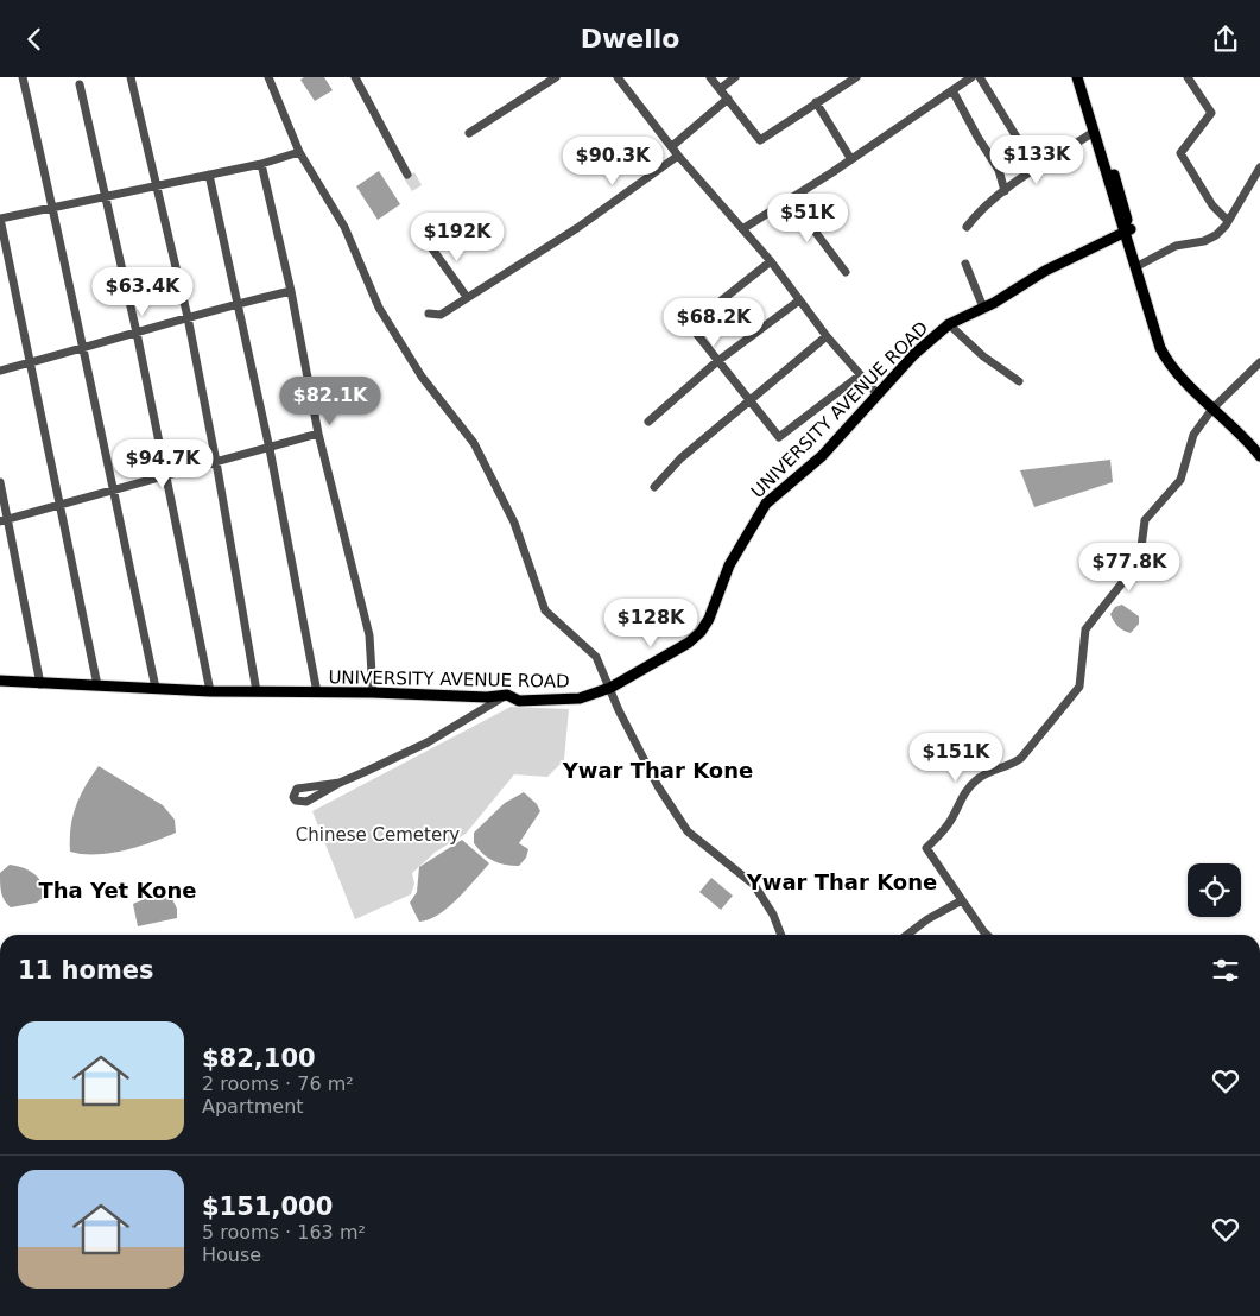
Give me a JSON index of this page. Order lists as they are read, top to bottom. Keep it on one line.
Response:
{"streets":{"main road":["UNIVERSITY AVENUE ROAD"]},"districts":["Ywar Thar Kone","Ywar Thar Kone","Tha Yet Kone"],"parks":["Chinese Cemetery"],"page":{"header":"Dwello","price":["$133K","$90.3K","$51K","$192K","$63.4K","$68.2K","$82.1K","$94.7K","$77.8K","$128K","$151K"],"heading":"11 homes","list":[{"name":"$82,100","note":"2 rooms · 76 m² · Apartment"},{"name":"$151,000","note":"5 rooms · 163 m² · House"}]}}
